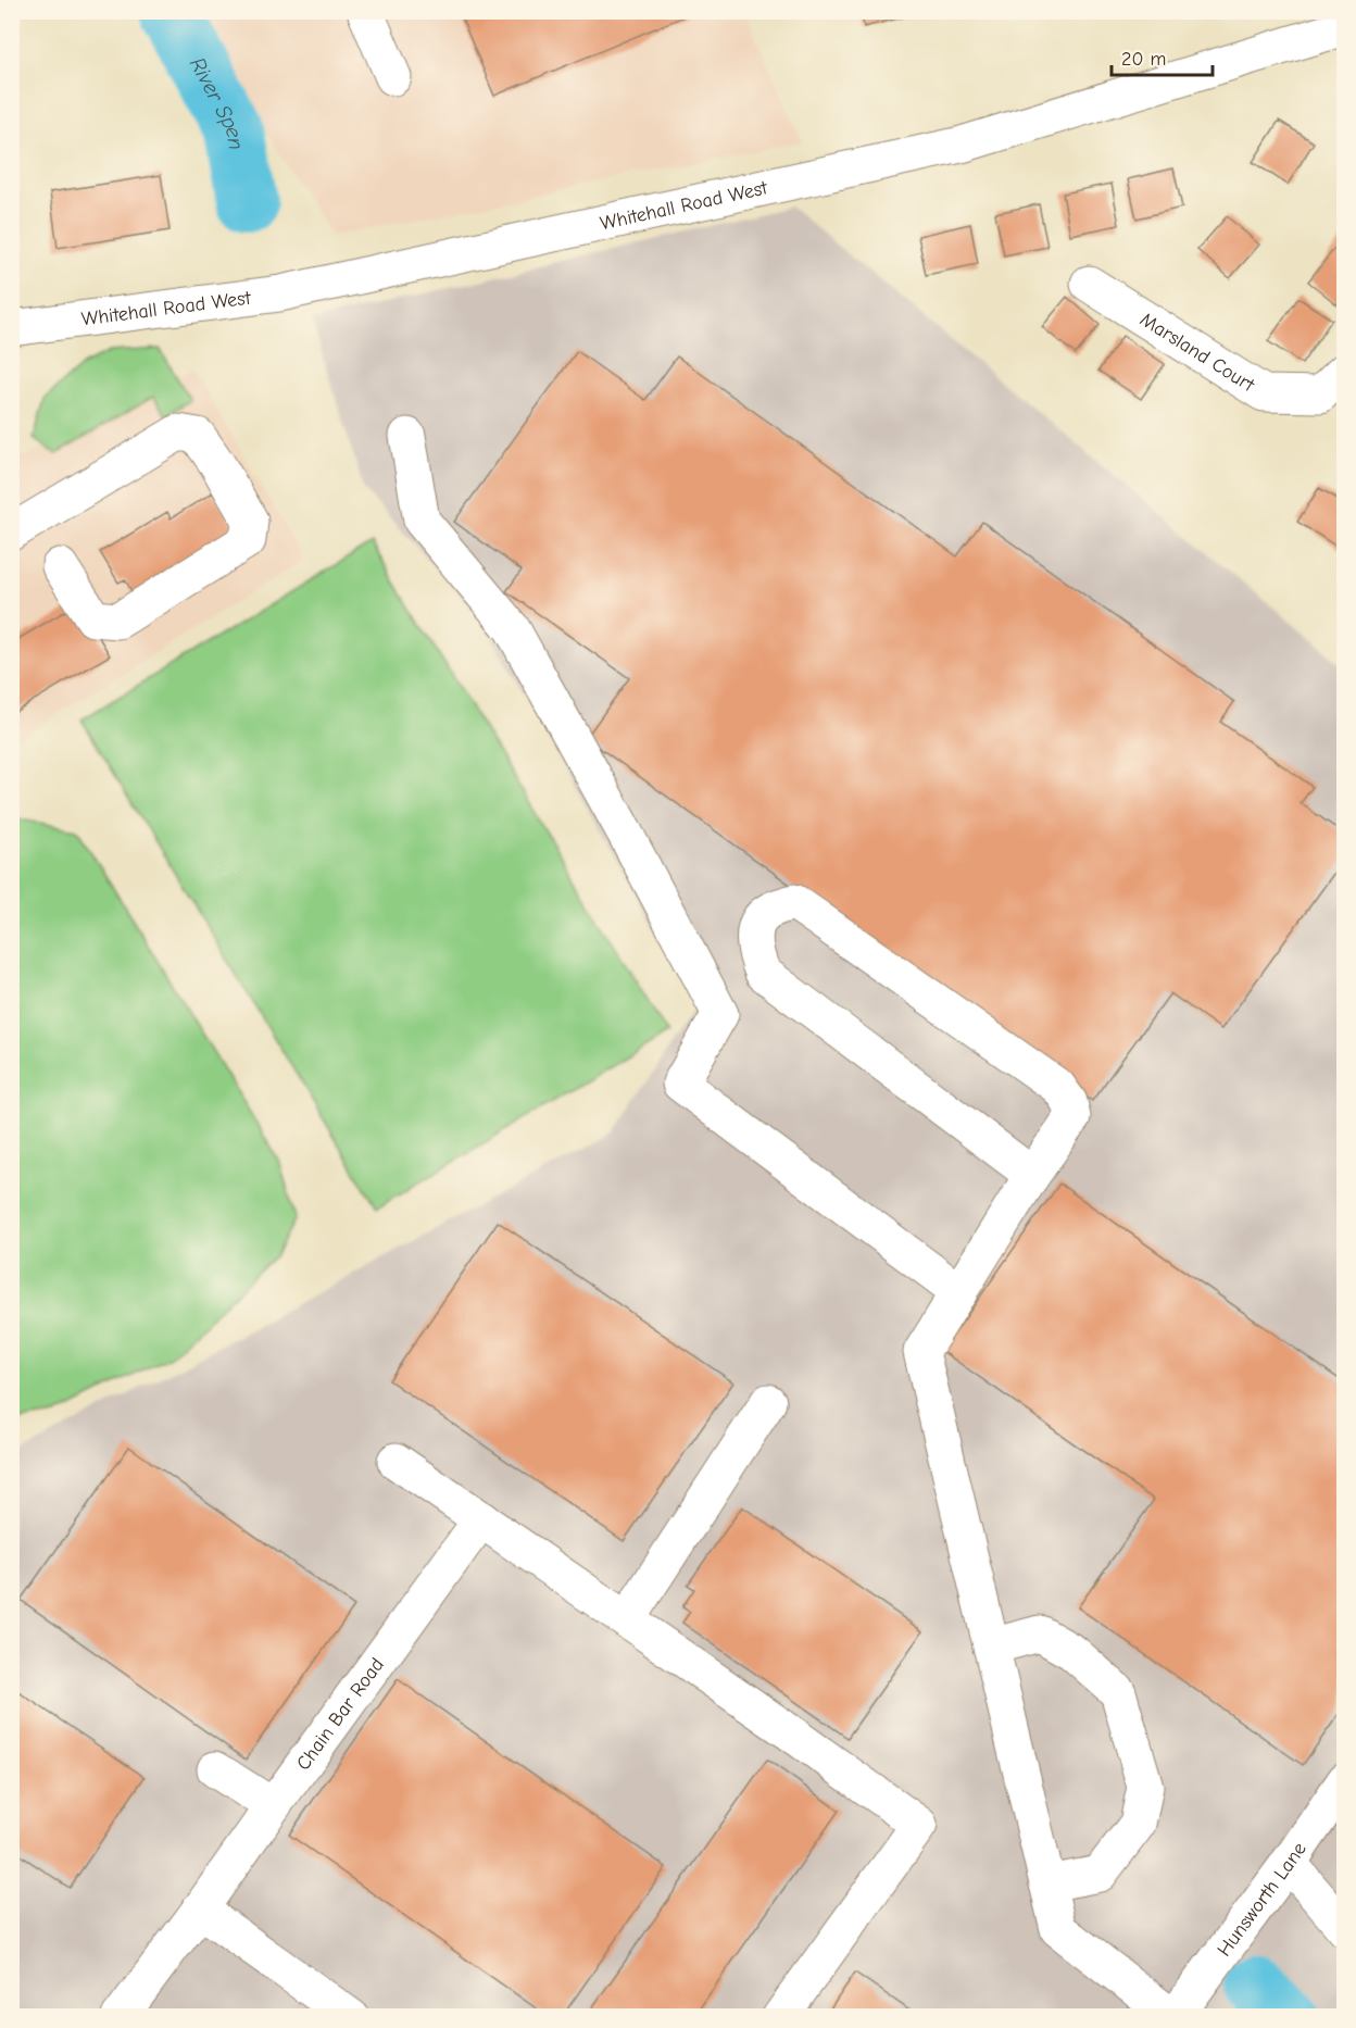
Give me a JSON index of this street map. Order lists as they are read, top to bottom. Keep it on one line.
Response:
{"streets":{"street":["Whitehall Road West","Marsland Court","Chain Bar Road","Hunsworth Lane"]},"water":["River Spen"],"scale_bar":"20 m"}
